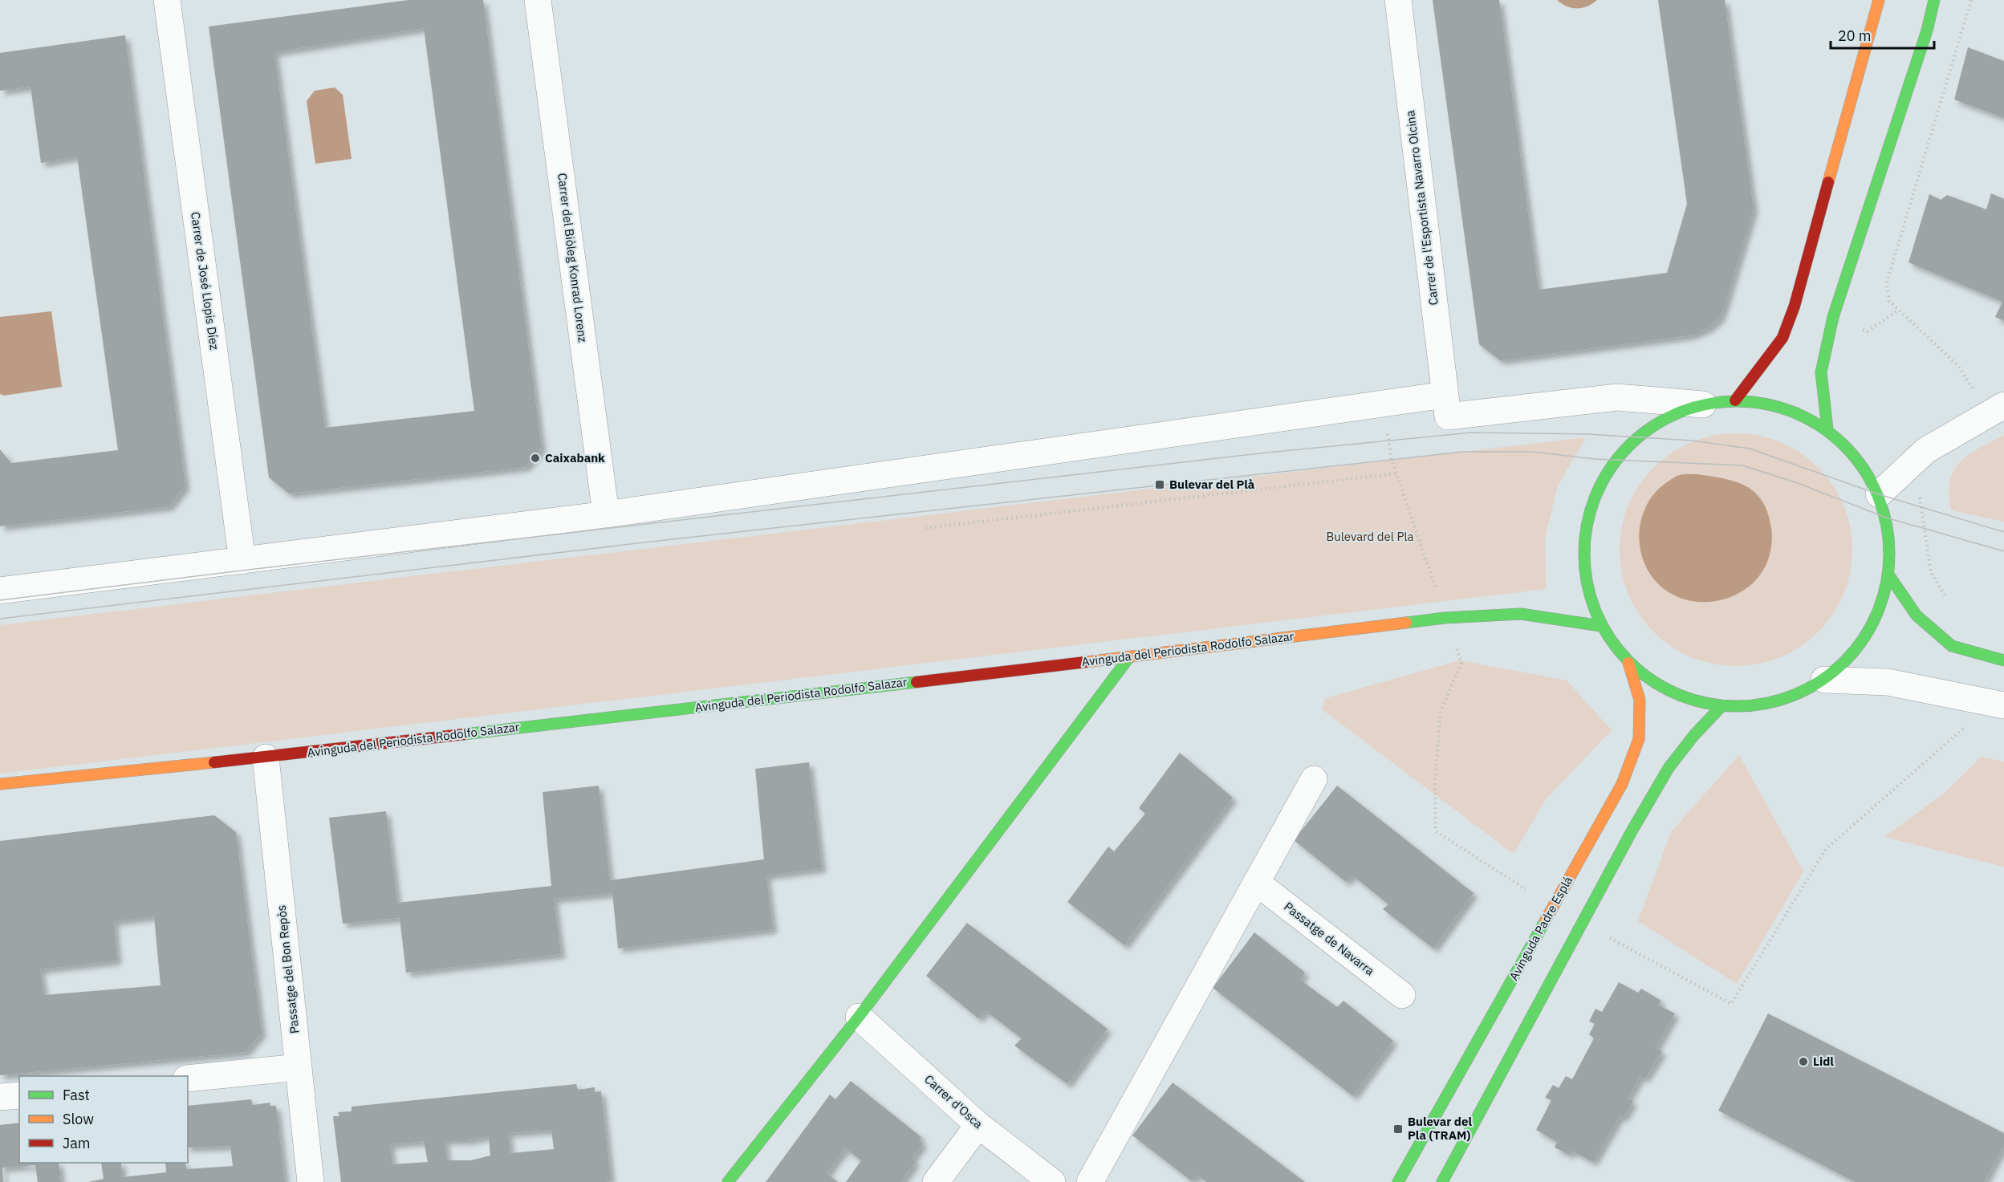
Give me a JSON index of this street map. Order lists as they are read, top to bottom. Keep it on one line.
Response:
{"streets":{"street":["Carrer de l'Esportista Navarro Olcina","Carrer del Biòleg Konrad Lorenz","Carrer de José Llopis Díez","Avinguda del Periodista Rodolfo Salazar","Avinguda Padre Esplá","Passatge de Navarra","Passatge del Bon Repòs","Carrer d'Osca"]},"crossings":[["Avinguda del Periodista Rodolfo Salazar","Passatge del Bon Repòs"]],"parks":["Bulevard del Pla"],"places":{"other":["Caixabank","Lidl"],"transit":["Bulevar del Plà","Bulevar del Pla (TRAM)"]},"legend":["Fast","Slow","Jam"],"scale_bar":"20 m"}
